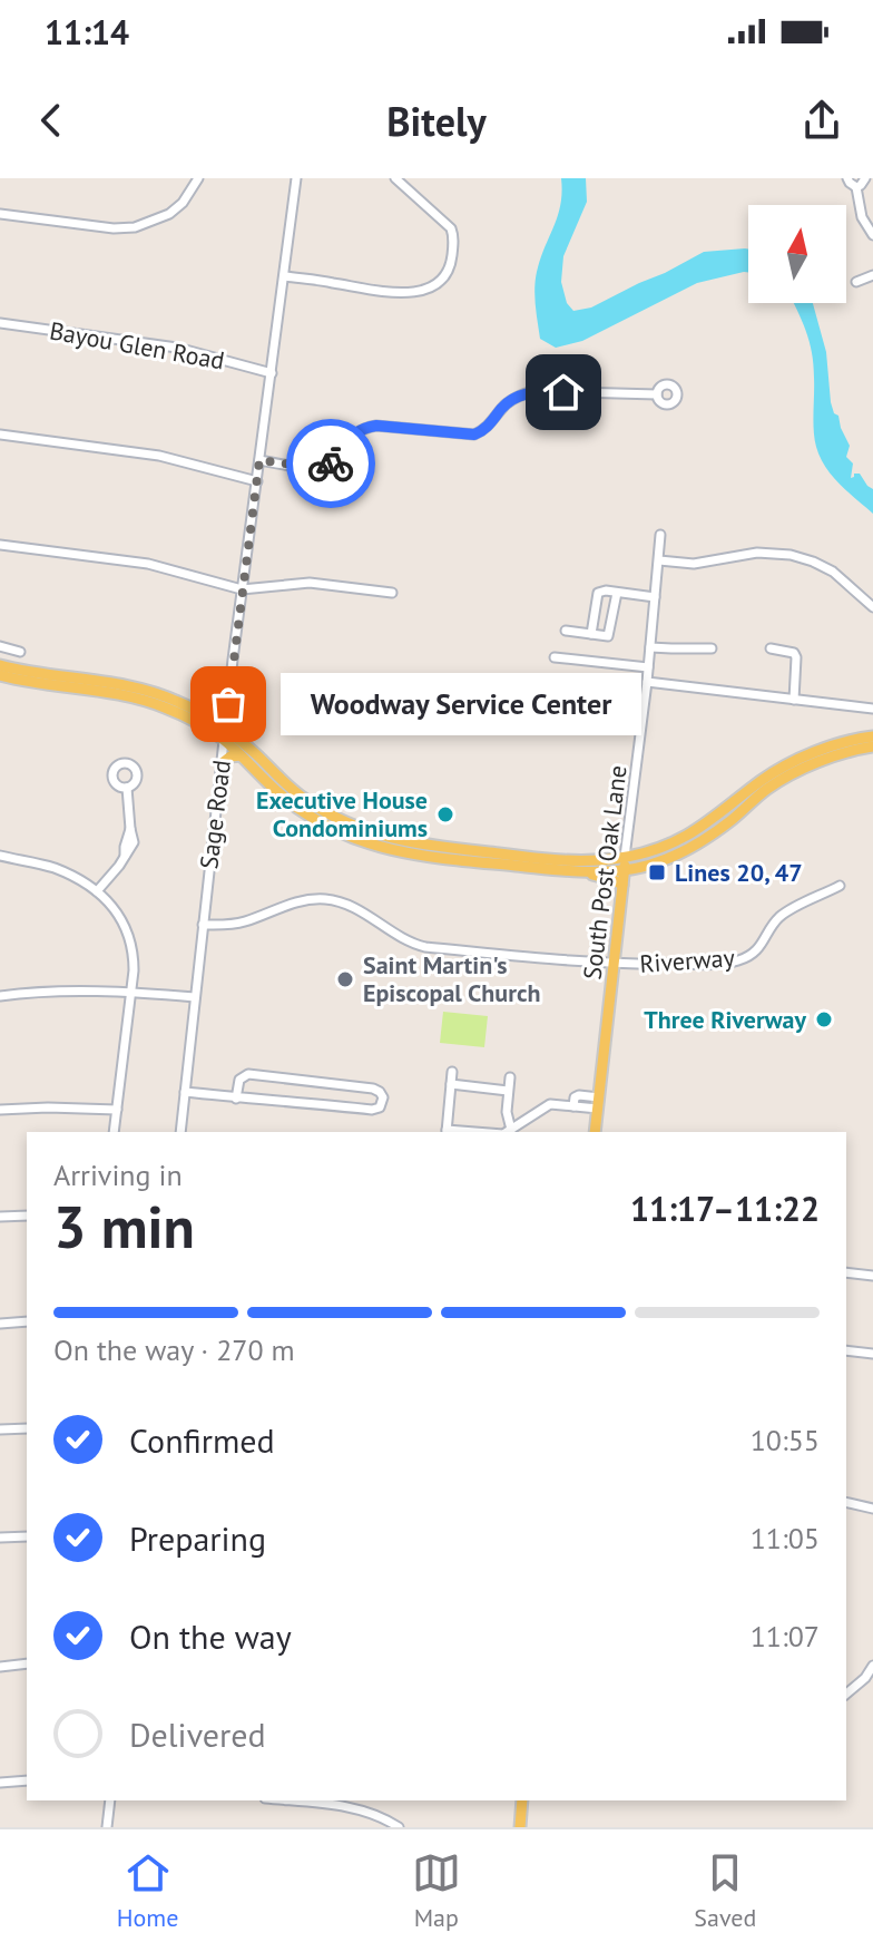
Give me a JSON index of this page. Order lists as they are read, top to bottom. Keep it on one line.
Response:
{"streets":{"main road":["South Post Oak Lane"],"street":["Bayou Glen Road","Sage Road","Riverway"]},"crossings":[["Bayou Glen Road","Sage Road"],["Sage Road","Riverway"],["South Post Oak Lane","Riverway"]],"places":{"other":["Woodway Service Center","Executive House Condominiums","Saint Martin's Episcopal Church","Three Riverway"],"transit":["Lines 20, 47"]},"north":"top","page":{"status":"11:14","header":"Bitely","bubble":"Woodway Service Center","heading":["3 min","Arriving in","11:17–11:22"],"bar":"On the way · 270 m","list":[["Confirmed","10:55"],["Preparing","11:05"],["On the way","11:07"],"Delivered"],"tabs":["Home","Map","Saved"]}}
